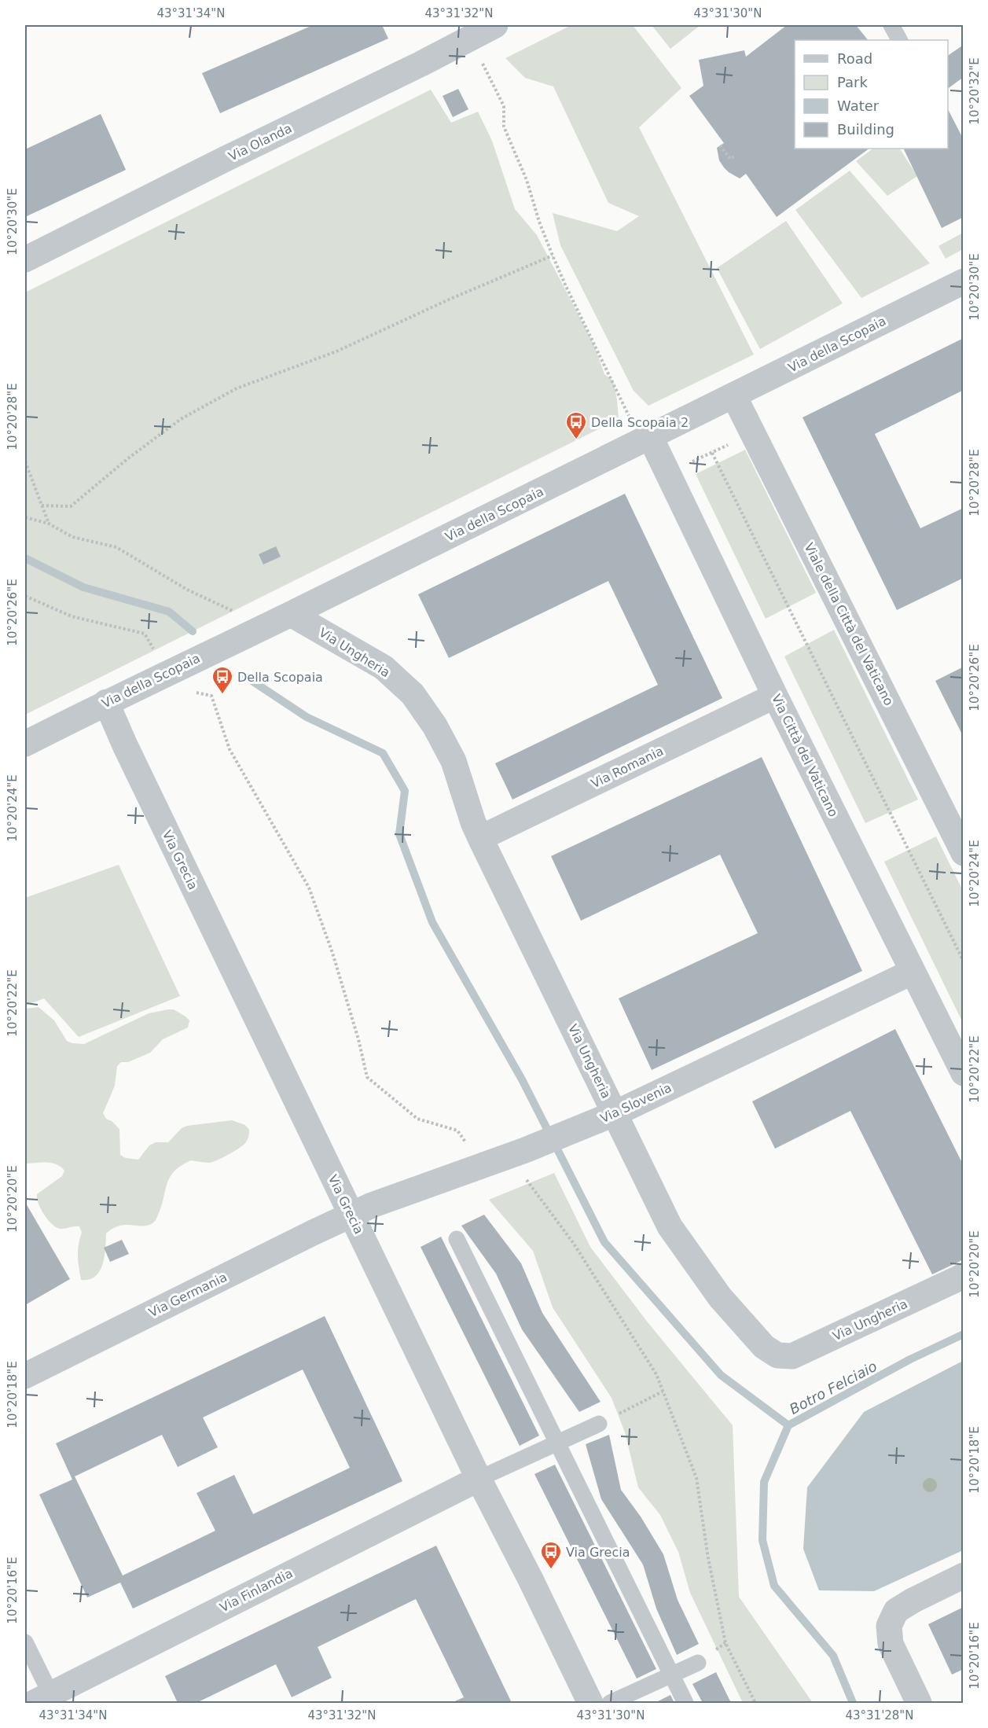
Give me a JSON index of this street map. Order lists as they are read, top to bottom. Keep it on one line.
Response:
{"streets":{"street":["Via Olanda","Via della Scopaia","Viale della Città del Vaticano","Via Ungheria","Via Città del Vaticano","Via Romania","Via Grecia","Via Slovenia","Via Germania","Via Finlandia"]},"crossings":[["Via della Scopaia","Viale della Città del Vaticano"],["Via della Scopaia","Via Ungheria"],["Via della Scopaia","Via Città del Vaticano"],["Via della Scopaia","Via Grecia"],["Via Ungheria","Via Romania"],["Via Ungheria","Via Slovenia"],["Via Città del Vaticano","Via Romania"],["Via Città del Vaticano","Via Slovenia"],["Via Grecia","Via Slovenia"],["Via Grecia","Via Germania"],["Via Grecia","Via Finlandia"],["Via Slovenia","Via Germania"]],"water":["Botro Felciaio"],"places":{"bus stop":["Della Scopaia 2","Della Scopaia","Via Grecia"]},"legend":["Road","Park","Water","Building"],"coordinates":["43°31'34\"N","43°31'32\"N","43°31'30\"N","10°20'32\"E","10°20'30\"E","10°20'28\"E","10°20'26\"E","10°20'24\"E","10°20'22\"E","10°20'20\"E","10°20'18\"E","10°20'16\"E","43°31'28\"N"]}
